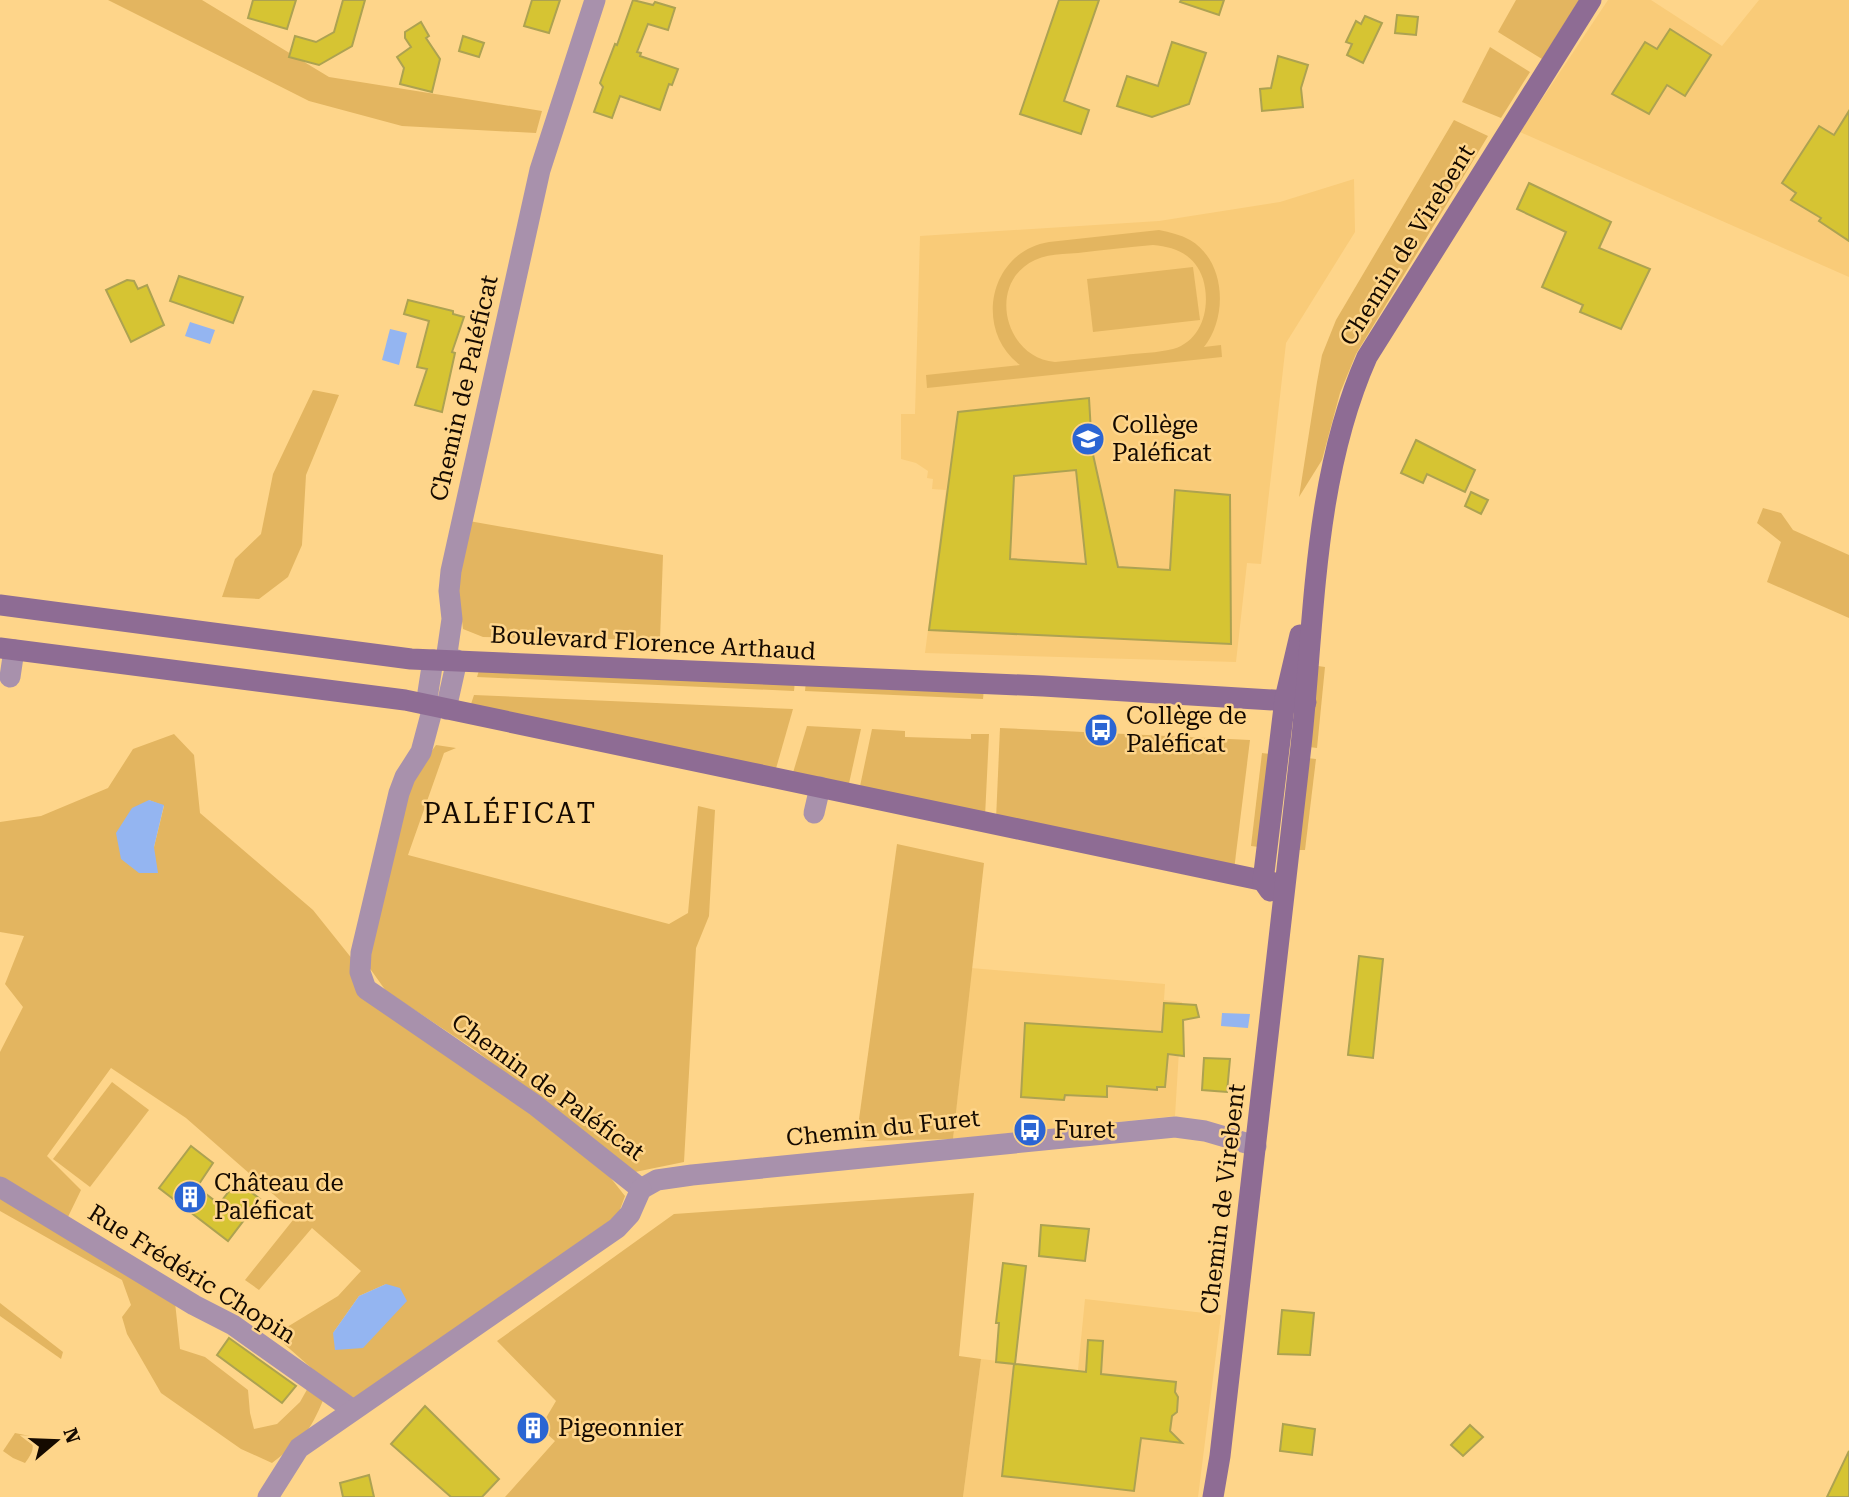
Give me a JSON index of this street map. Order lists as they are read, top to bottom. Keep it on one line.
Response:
{"streets":{"street":["Chemin de Virebent","Chemin de Paléficat","Boulevard Florence Arthaud","Chemin du Furet","Rue Frédéric Chopin"]},"crossings":[["Chemin de Virebent","Boulevard Florence Arthaud"],["Chemin de Virebent","Chemin du Furet"],["Chemin de Paléficat","Boulevard Florence Arthaud"],["Chemin de Paléficat","Chemin du Furet"],["Chemin de Paléficat","Rue Frédéric Chopin"]],"districts":["PALÉFICAT"],"places":{"school or university":["Collège Paléficat"],"bus stop":["Collège de Paléficat","Furet"],"building":["Château de Paléficat","Pigeonnier"]},"north":"right"}
